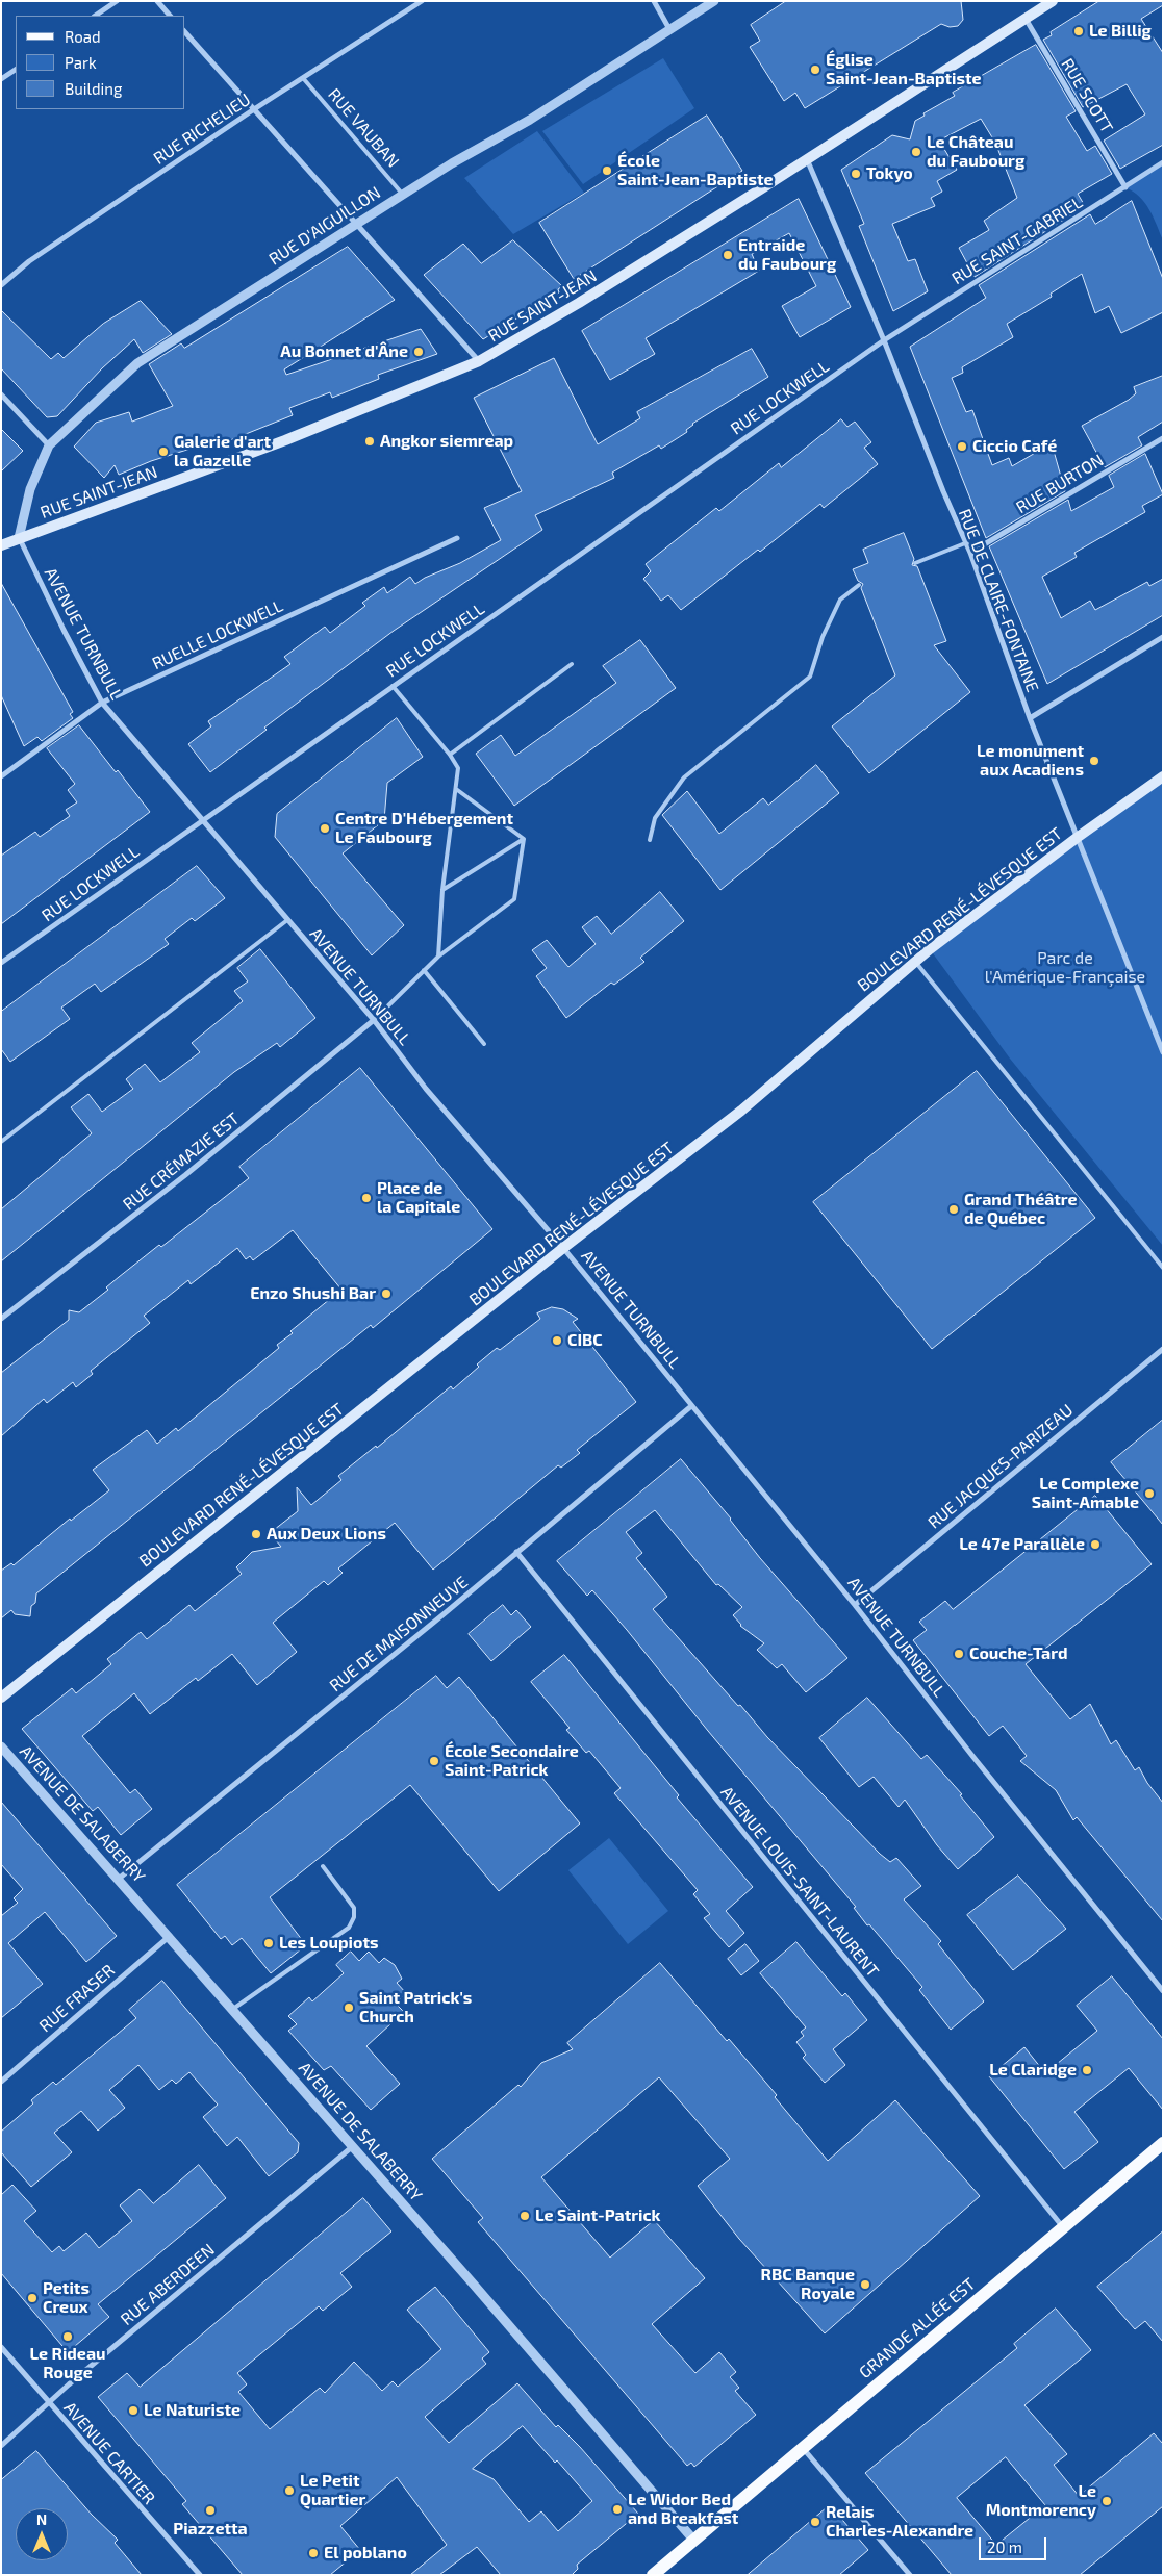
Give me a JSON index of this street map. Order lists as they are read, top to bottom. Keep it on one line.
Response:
{"streets":{"main road":["RUE SAINT-JEAN","BOULEVARD RENÉ-LÉVESQUE EST","GRANDE ALLÉE EST"],"street":["RUE SCOTT","RUE RICHELIEU","RUE D'AIGUILLON","RUE SAINT-GABRIEL","RUE LOCKWELL","RUE BURTON","RUE DE CLAIRE-FONTAINE","AVENUE TURNBULL","RUELLE LOCKWELL","RUE CRÉMAZIE EST","RUE JACQUES-PARIZEAU","RUE DE MAISONNEUVE","AVENUE DE SALABERRY","AVENUE LOUIS-SAINT-LAURENT","RUE FRASER","RUE ABERDEEN","AVENUE CARTIER"],"lane":["RUE VAUBAN"]},"crossings":[["RUE SCOTT","RUE SAINT-GABRIEL"],["RUE SCOTT","RUE SAINT-JEAN"],["RUE VAUBAN","RUE RICHELIEU"],["RUE VAUBAN","RUE D'AIGUILLON"],["RUE D'AIGUILLON","RUE SAINT-JEAN"],["RUE D'AIGUILLON","AVENUE TURNBULL"],["RUE SAINT-GABRIEL","RUE LOCKWELL"],["RUE SAINT-GABRIEL","RUE DE CLAIRE-FONTAINE"],["RUE SAINT-JEAN","RUE DE CLAIRE-FONTAINE"],["RUE SAINT-JEAN","AVENUE TURNBULL"],["RUE LOCKWELL","RUE DE CLAIRE-FONTAINE"],["RUE LOCKWELL","AVENUE TURNBULL"],["RUE BURTON","RUE DE CLAIRE-FONTAINE"],["RUE DE CLAIRE-FONTAINE","BOULEVARD RENÉ-LÉVESQUE EST"],["AVENUE TURNBULL","RUELLE LOCKWELL"],["AVENUE TURNBULL","BOULEVARD RENÉ-LÉVESQUE EST"],["AVENUE TURNBULL","RUE CRÉMAZIE EST"],["AVENUE TURNBULL","RUE JACQUES-PARIZEAU"],["AVENUE TURNBULL","RUE DE MAISONNEUVE"],["RUE DE MAISONNEUVE","AVENUE DE SALABERRY"],["RUE DE MAISONNEUVE","AVENUE LOUIS-SAINT-LAURENT"],["AVENUE DE SALABERRY","RUE FRASER"],["AVENUE DE SALABERRY","RUE ABERDEEN"],["AVENUE DE SALABERRY","GRANDE ALLÉE EST"],["AVENUE LOUIS-SAINT-LAURENT","GRANDE ALLÉE EST"],["RUE ABERDEEN","AVENUE CARTIER"]],"parks":["Parc de l'Amérique-Française"],"places":["Le Billig","Église Saint-Jean-Baptiste","Le Château du Faubourg","École Saint-Jean-Baptiste","Tokyo","Entraide du Faubourg","Au Bonnet d'Âne","Angkor siemreap","Ciccio Café","Galerie d'art la Gazelle","Le monument aux Acadiens","Centre D'Hébergement Le Faubourg","Place de la Capitale","Grand Théâtre de Québec","Enzo Shushi Bar","CIBC","Le Complexe Saint-Amable","Aux Deux Lions","Le 47e Parallèle","Couche-Tard","École Secondaire Saint-Patrick","Les Loupiots","Saint Patrick's Church","Le Claridge","Le Saint-Patrick","RBC Banque Royale","Petits Creux","Le Rideau Rouge","Le Naturiste","Le Petit Quartier","Le Montmorency","Le Widor Bed and Breakfast","Piazzetta","Relais Charles-Alexandre","El poblano"],"legend":["Road","Park","Building"],"scale_bar":"20 m","north":"top"}
